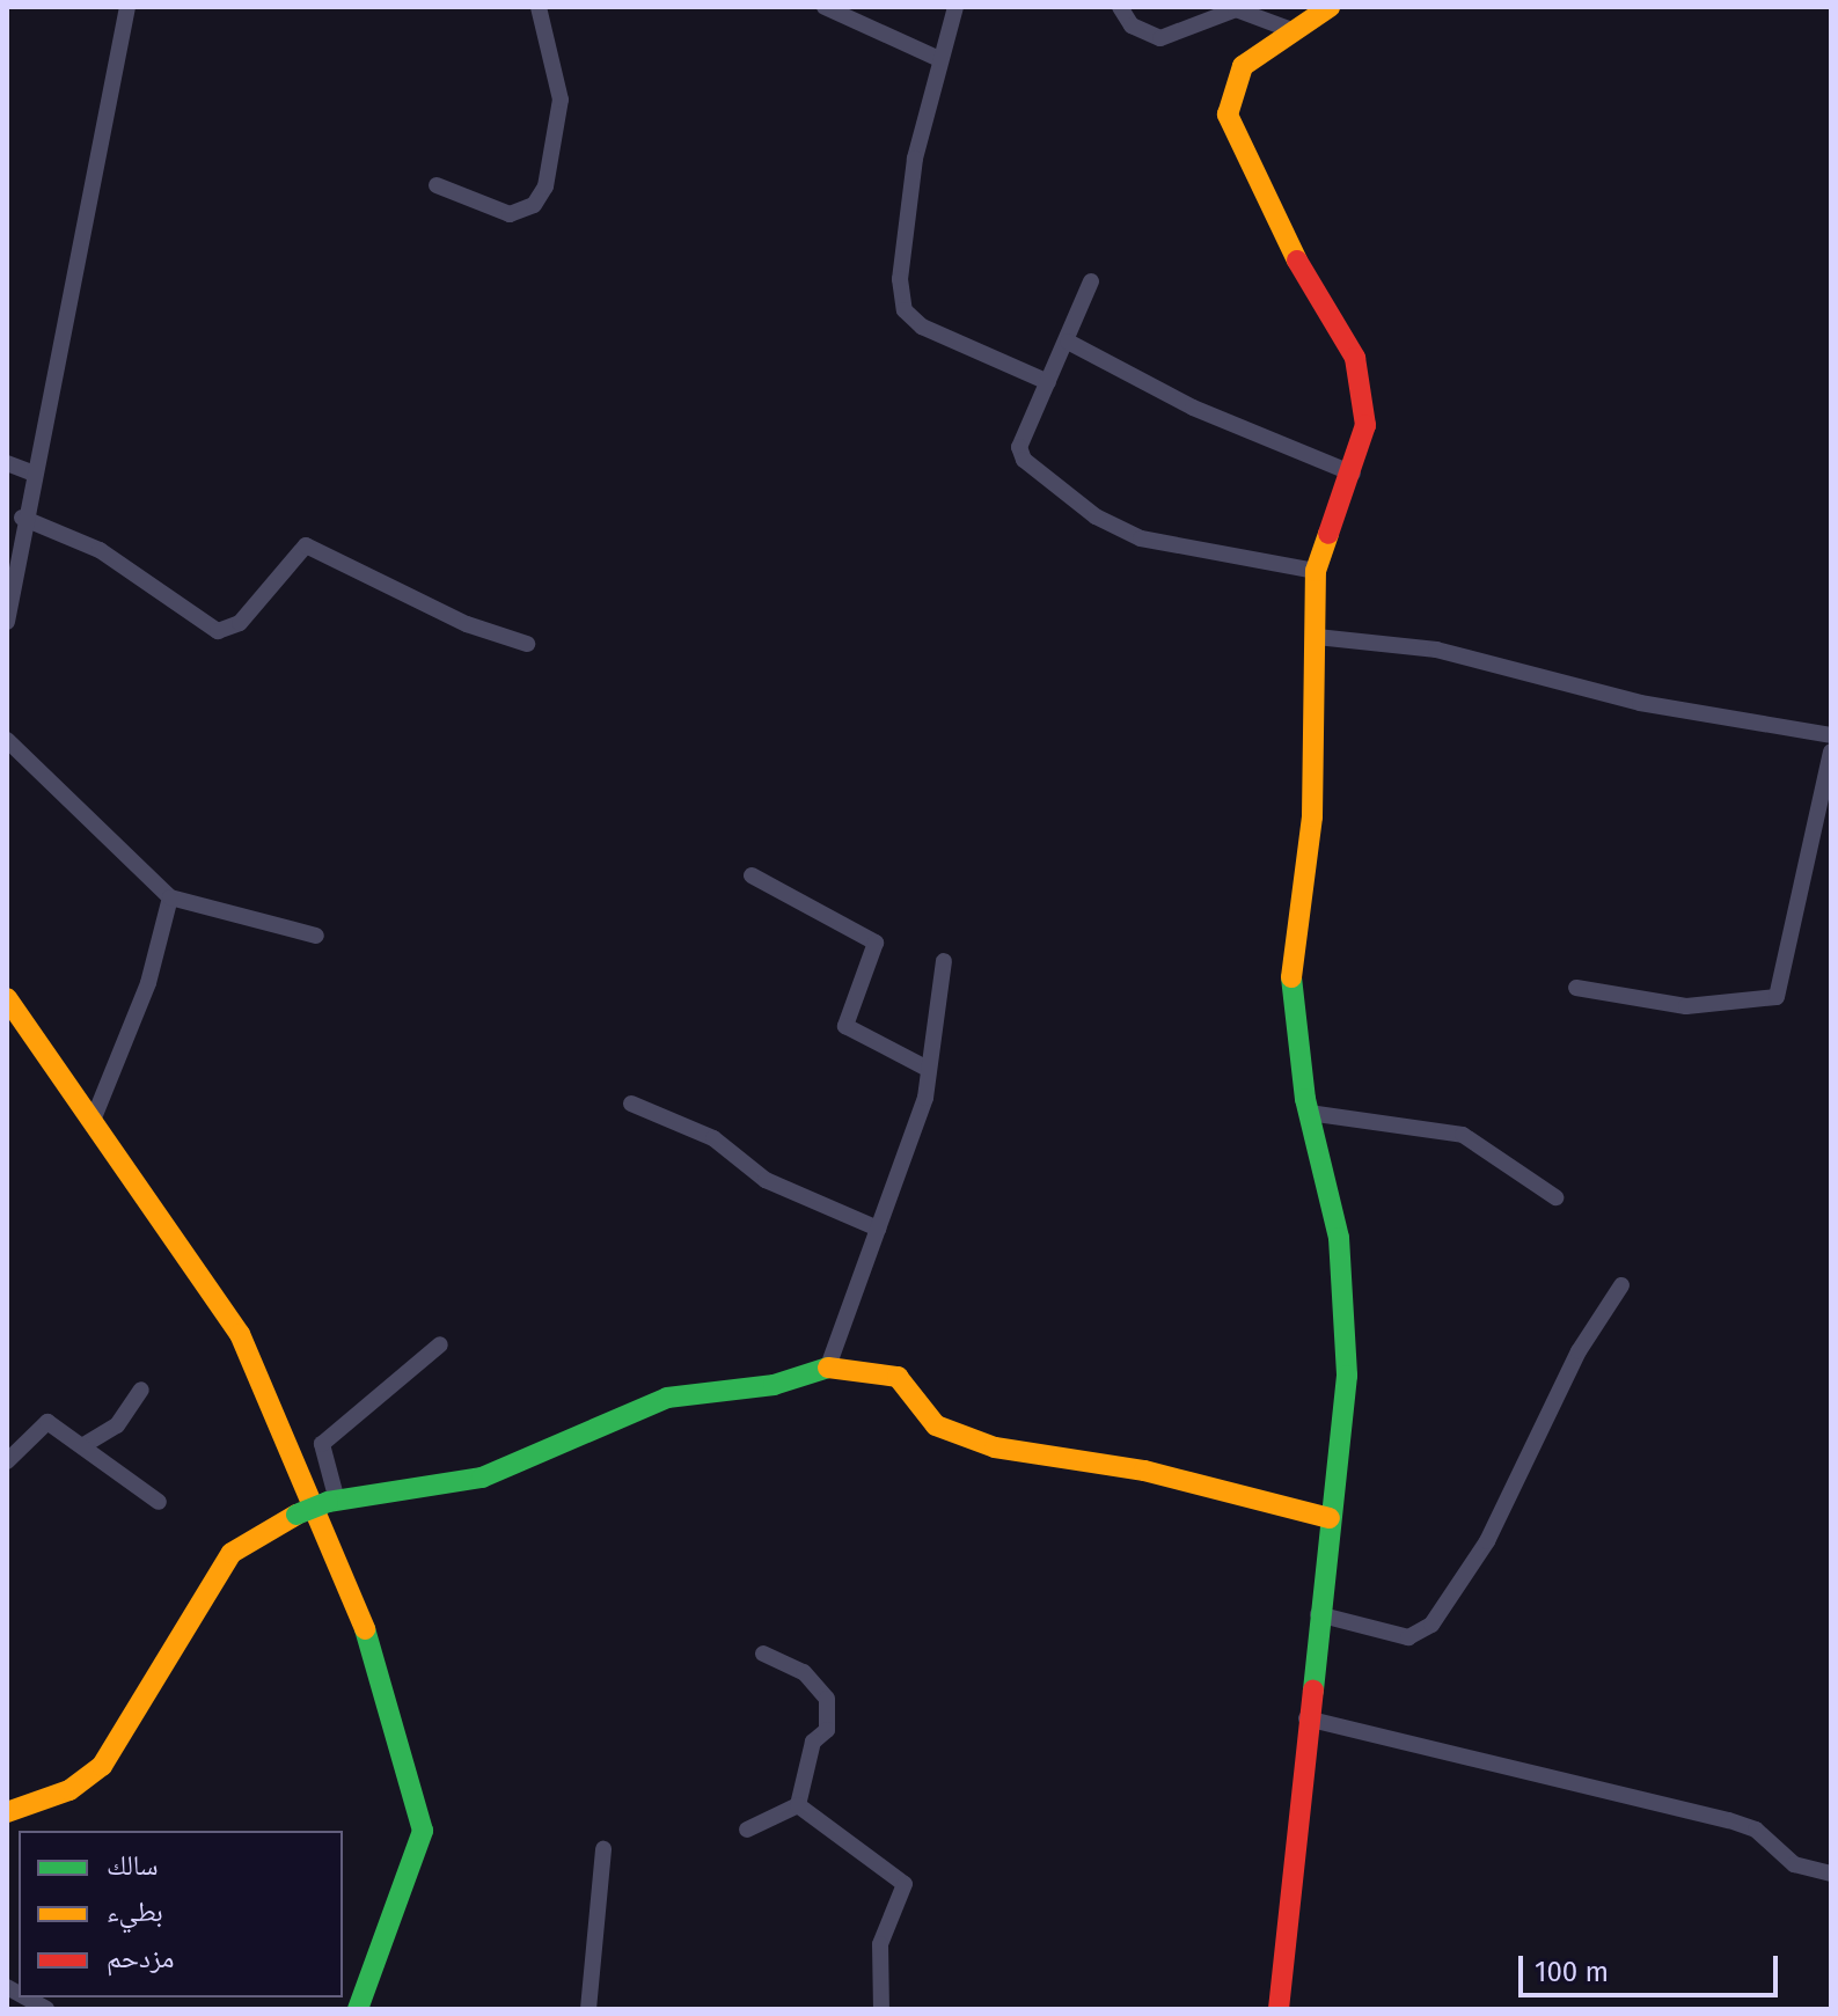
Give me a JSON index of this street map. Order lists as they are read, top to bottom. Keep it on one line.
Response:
{"legend":["سالك","بطيء","مزدحم"],"scale_bar":"100 m"}
